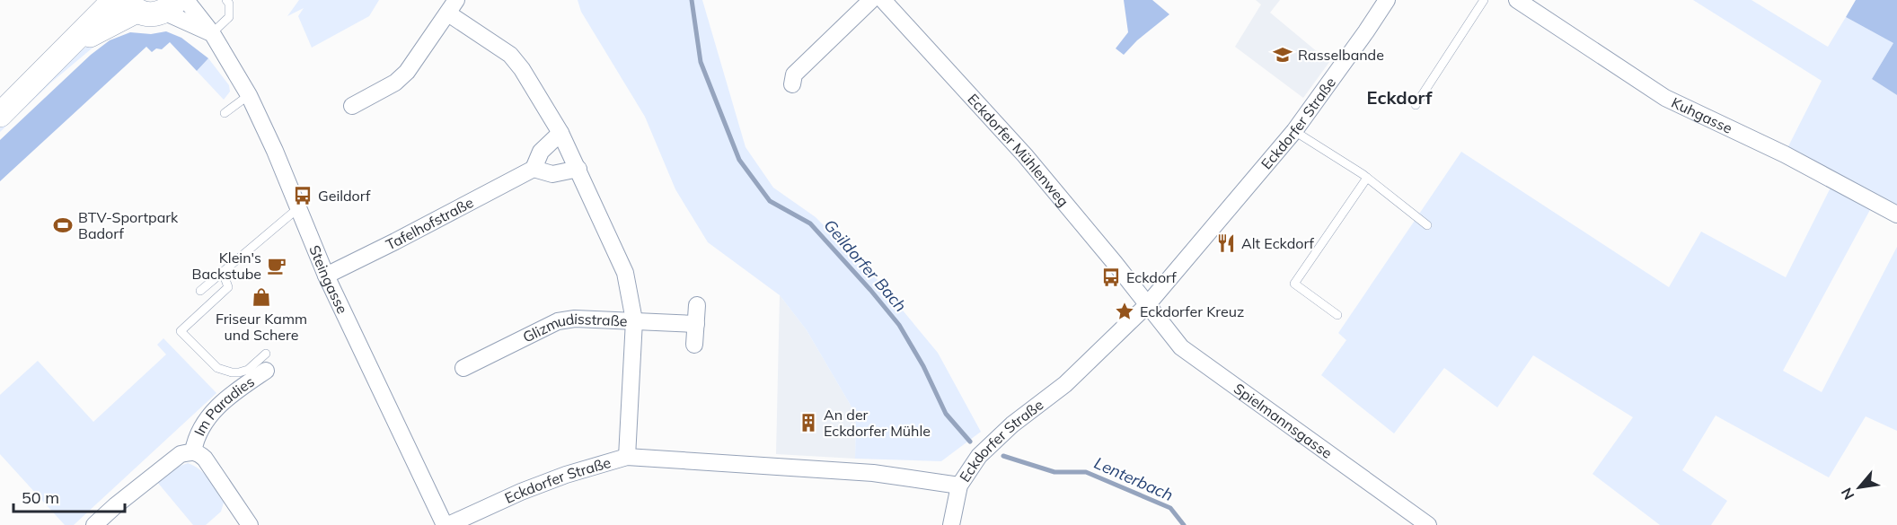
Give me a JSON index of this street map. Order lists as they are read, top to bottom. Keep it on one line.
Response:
{"streets":{"street":["Kuhgasse","Eckdorfer Straße","Eckdorfer Mühlenweg","Tafelhofstraße","Steingasse","Glizmudisstraße","Im Paradies","Spielmannsgasse"]},"crossings":[["Eckdorfer Straße","Eckdorfer Mühlenweg"],["Eckdorfer Straße","Steingasse"],["Eckdorfer Straße","Spielmannsgasse"],["Eckdorfer Mühlenweg","Spielmannsgasse"],["Tafelhofstraße","Steingasse"]],"districts":["Eckdorf"],"water":["Geildorfer Bach","Lenterbach"],"places":{"school or university":["Rasselbande"],"bus stop":["Geildorf","Eckdorf"],"sports":["BTV-Sportpark Badorf"],"restaurant":["Alt Eckdorf"],"cafe":["Klein's Backstube"],"shop":["Friseur Kamm und Schere"],"place":["Eckdorfer Kreuz"],"building":["An der Eckdorfer Mühle"]},"scale_bar":"50 m","north":"bottom left"}
